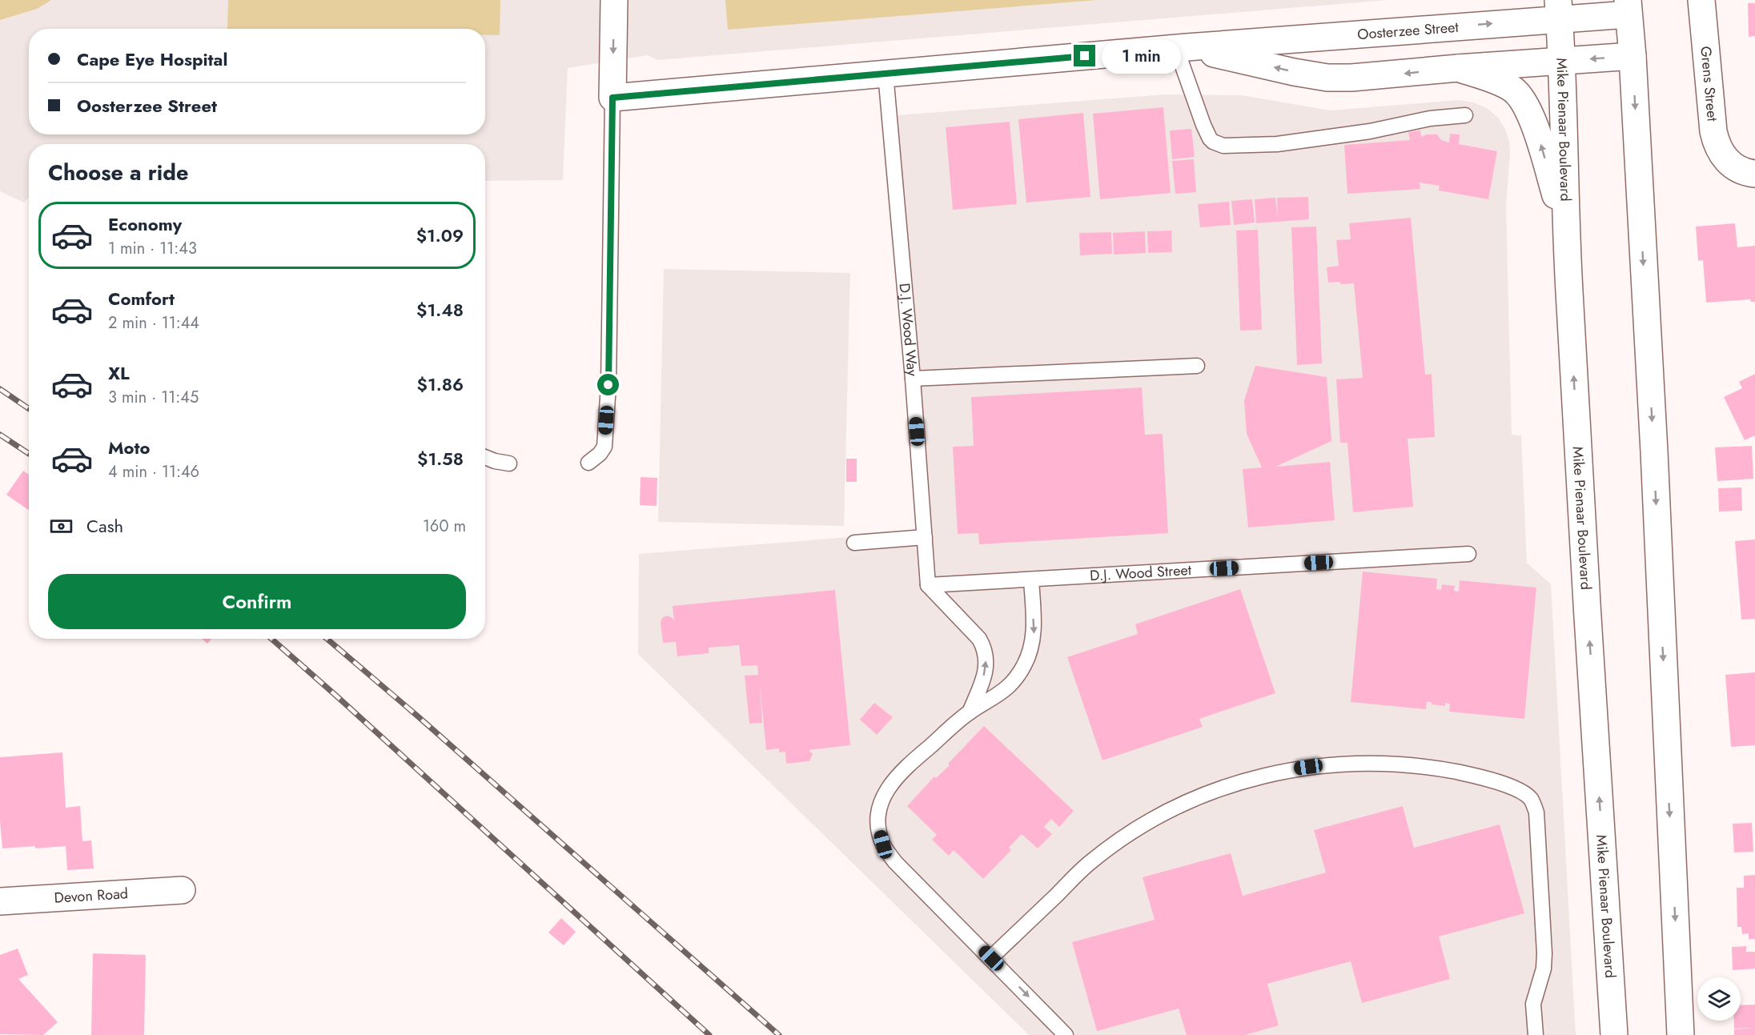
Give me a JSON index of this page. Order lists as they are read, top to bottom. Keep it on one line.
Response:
{"streets":{"main road":["Oosterzee Street","Grens Street","Mike Pienaar Boulevard","Devon Road"],"lane":["D.J. Wood Way","D.J. Wood Street"]},"crossings":[["Oosterzee Street","Mike Pienaar Boulevard"],["Oosterzee Street","D.J. Wood Way"],["D.J. Wood Way","D.J. Wood Street"]],"page":{"banner":["Cape Eye Hospital","Oosterzee Street"],"bubble":"1 min","heading":"Choose a ride","list":[{"name":"Economy","note":"1 min · 11:43","value":"$1.09"},{"name":"Comfort","note":"2 min · 11:44","value":"$1.48"},{"name":"XL","note":"3 min · 11:45","value":"$1.86"},{"name":"Moto","note":"4 min · 11:46","value":"$1.58"}],"pay":["Cash","160 m"],"buttons":"Confirm"}}
